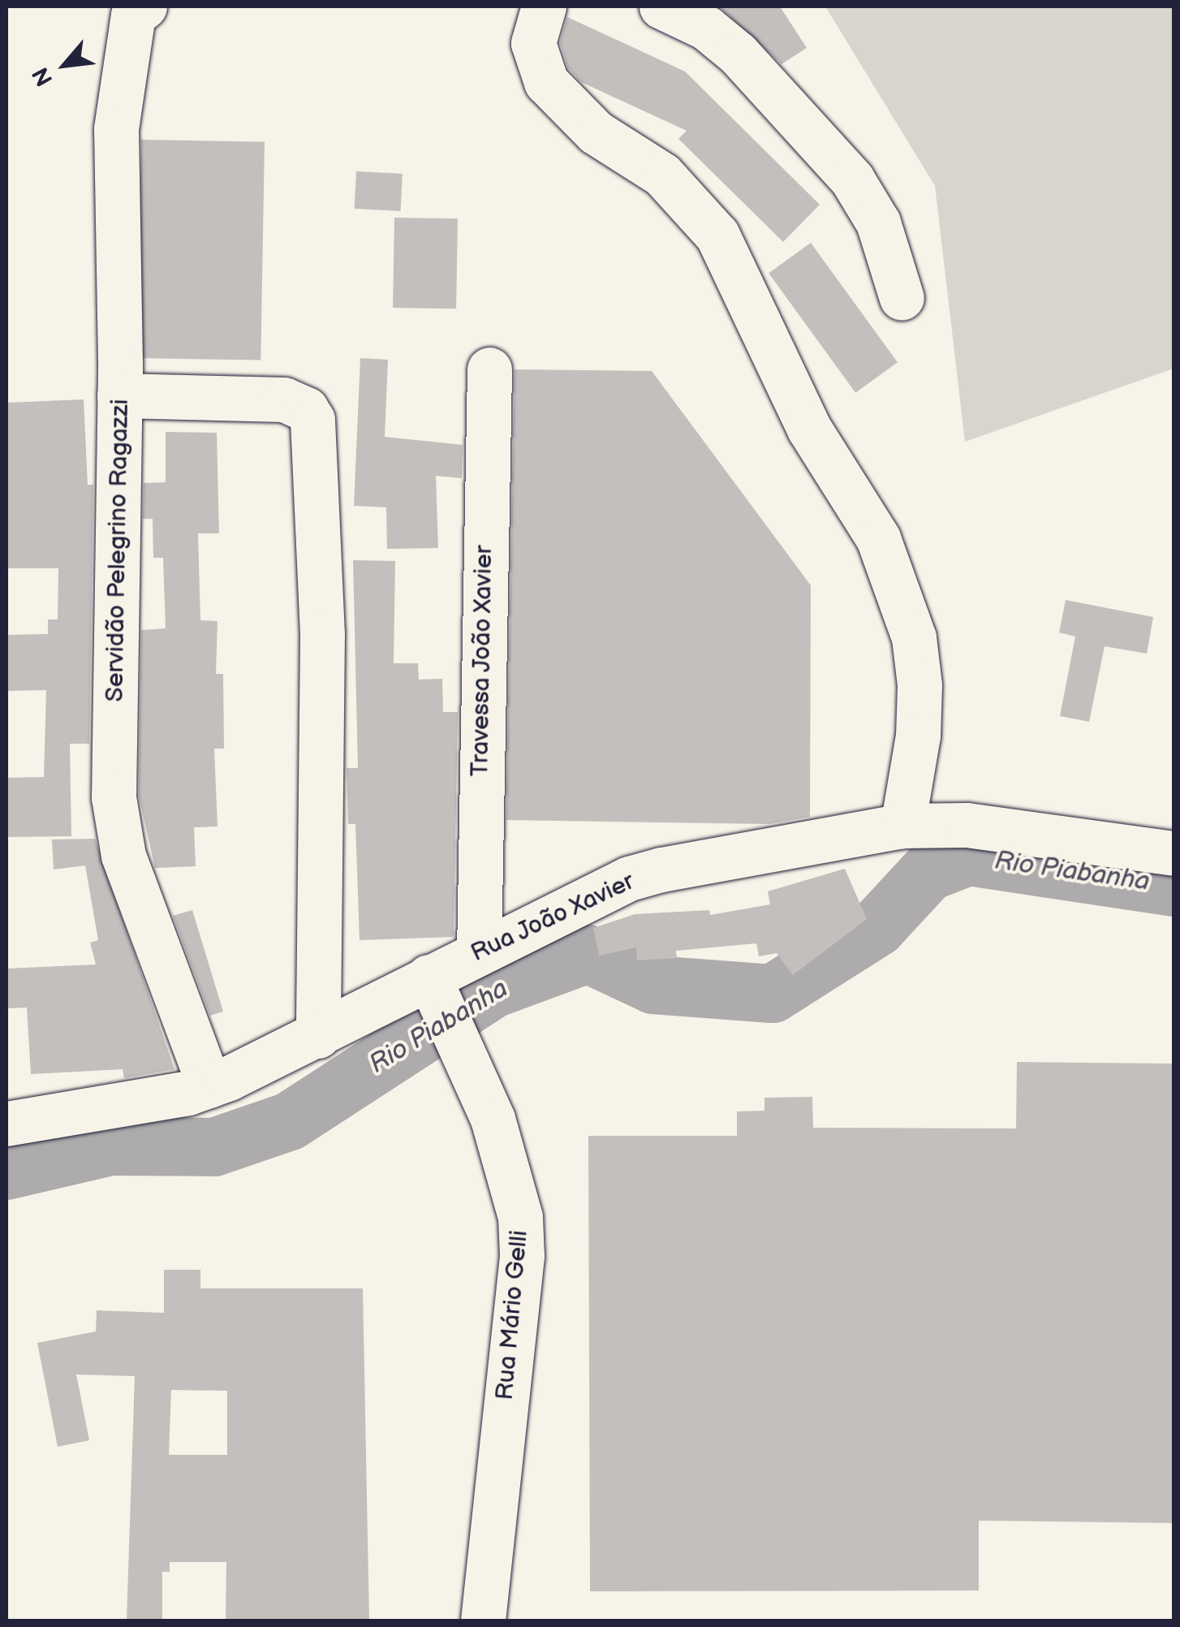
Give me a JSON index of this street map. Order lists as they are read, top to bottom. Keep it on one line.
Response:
{"streets":{"street":["Servidão Pelegrino Ragazzi","Travessa João Xavier","Rua João Xavier","Rua Mário Gelli"]},"crossings":[["Servidão Pelegrino Ragazzi","Rua João Xavier"],["Travessa João Xavier","Rua João Xavier"],["Rua João Xavier","Rua Mário Gelli"]],"water":["Rio Piabanha"],"north":"bottom left"}
